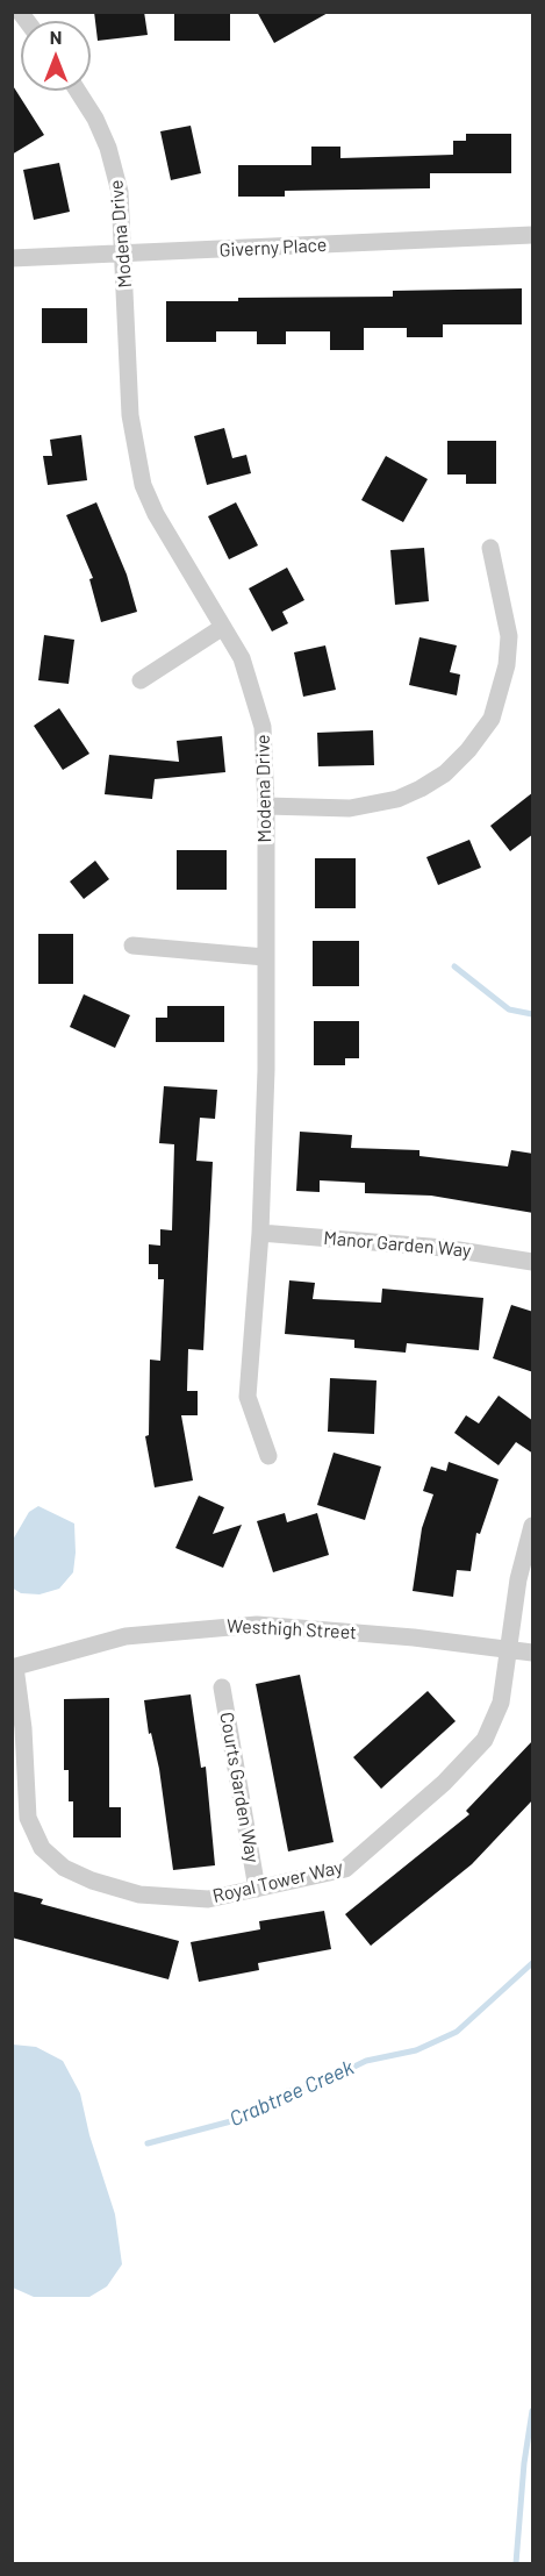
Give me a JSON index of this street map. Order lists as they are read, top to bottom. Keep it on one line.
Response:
{"streets":{"street":["Modena Drive","Giverny Place","Manor Garden Way","Westhigh Street","Courts Garden Way","Royal Tower Way"]},"crossings":[["Modena Drive","Giverny Place"],["Modena Drive","Manor Garden Way"],["Westhigh Street","Royal Tower Way"],["Courts Garden Way","Royal Tower Way"]],"water":["Crabtree Creek"],"north":"top"}
